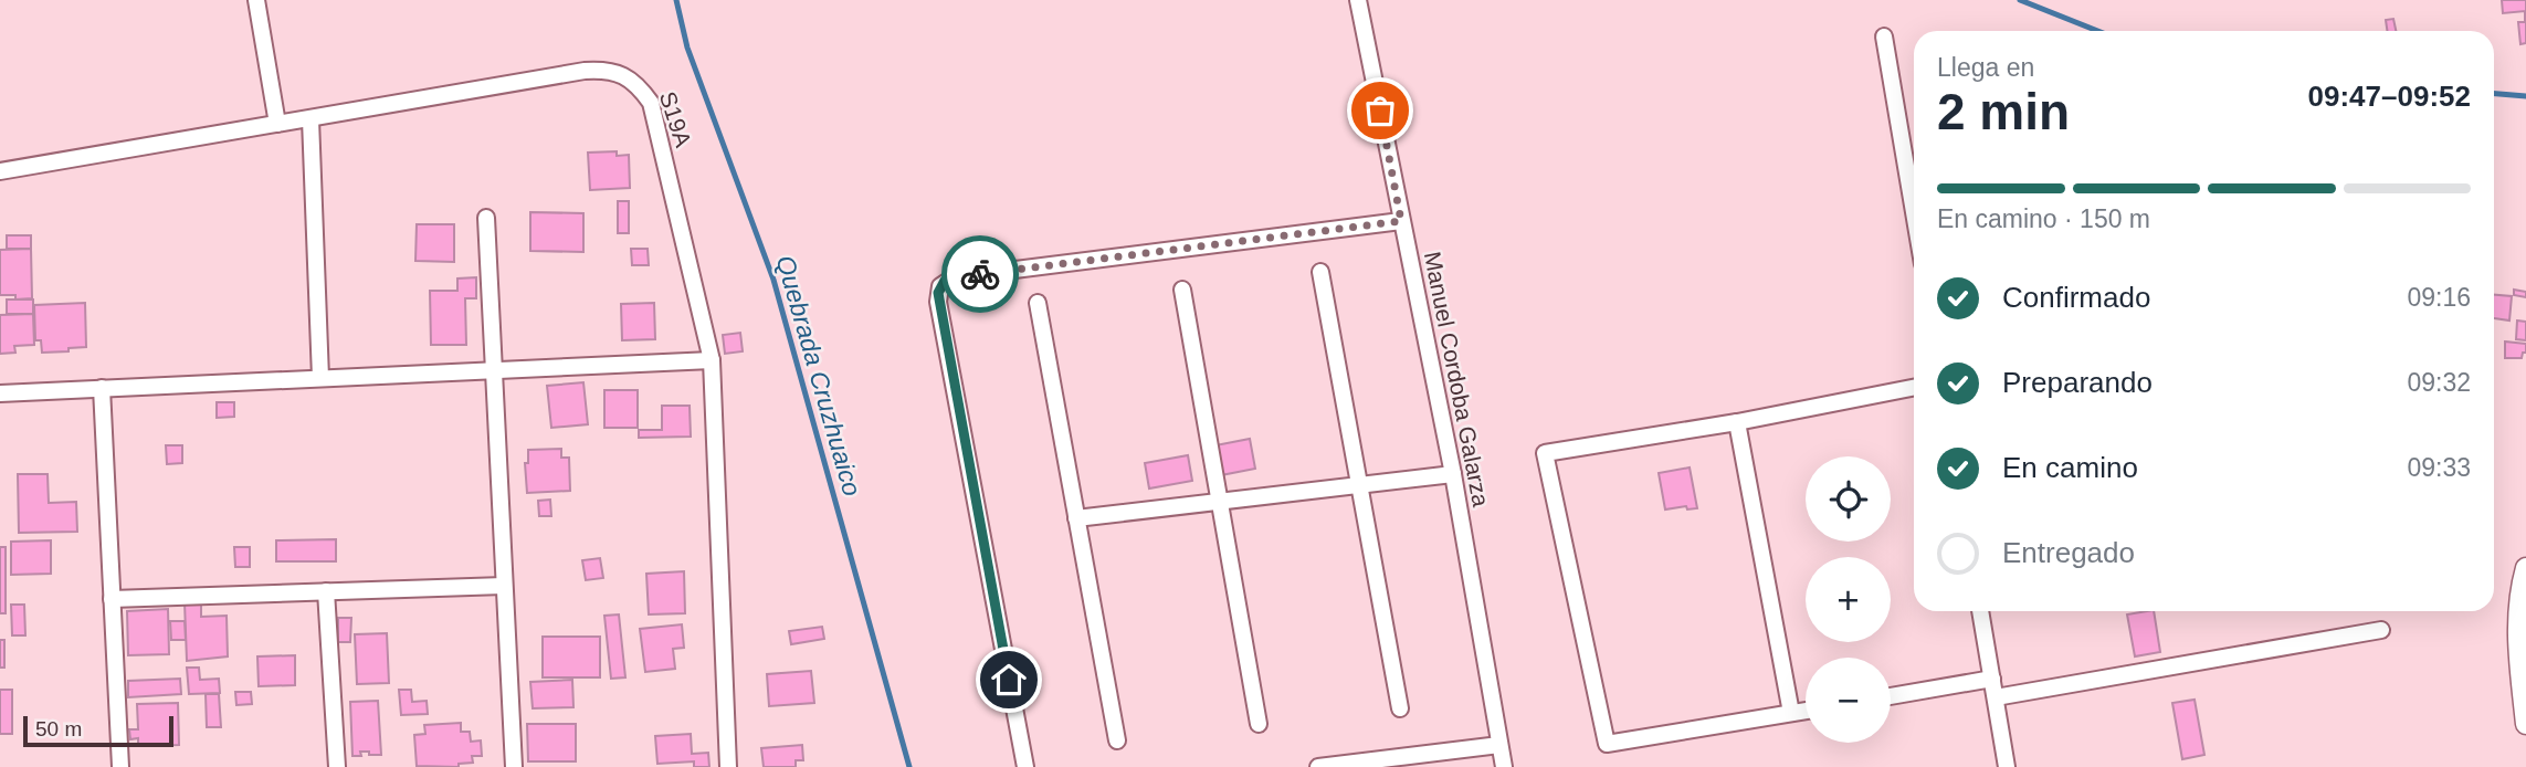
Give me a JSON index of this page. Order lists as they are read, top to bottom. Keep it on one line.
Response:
{"streets":{"street":["S19A","Manuel Cordoba Galarza"]},"water":["Quebrada Cruzhuaico"],"scale_bar":"50 m","page":{"heading":["2 min","Llega en","09:47–09:52"],"bar":"En camino · 150 m","list":[["Confirmado","09:16"],["Preparando","09:32"],["En camino","09:33"],"Entregado"],"map_buttons":["+","−"],"scale":"50 m"}}
